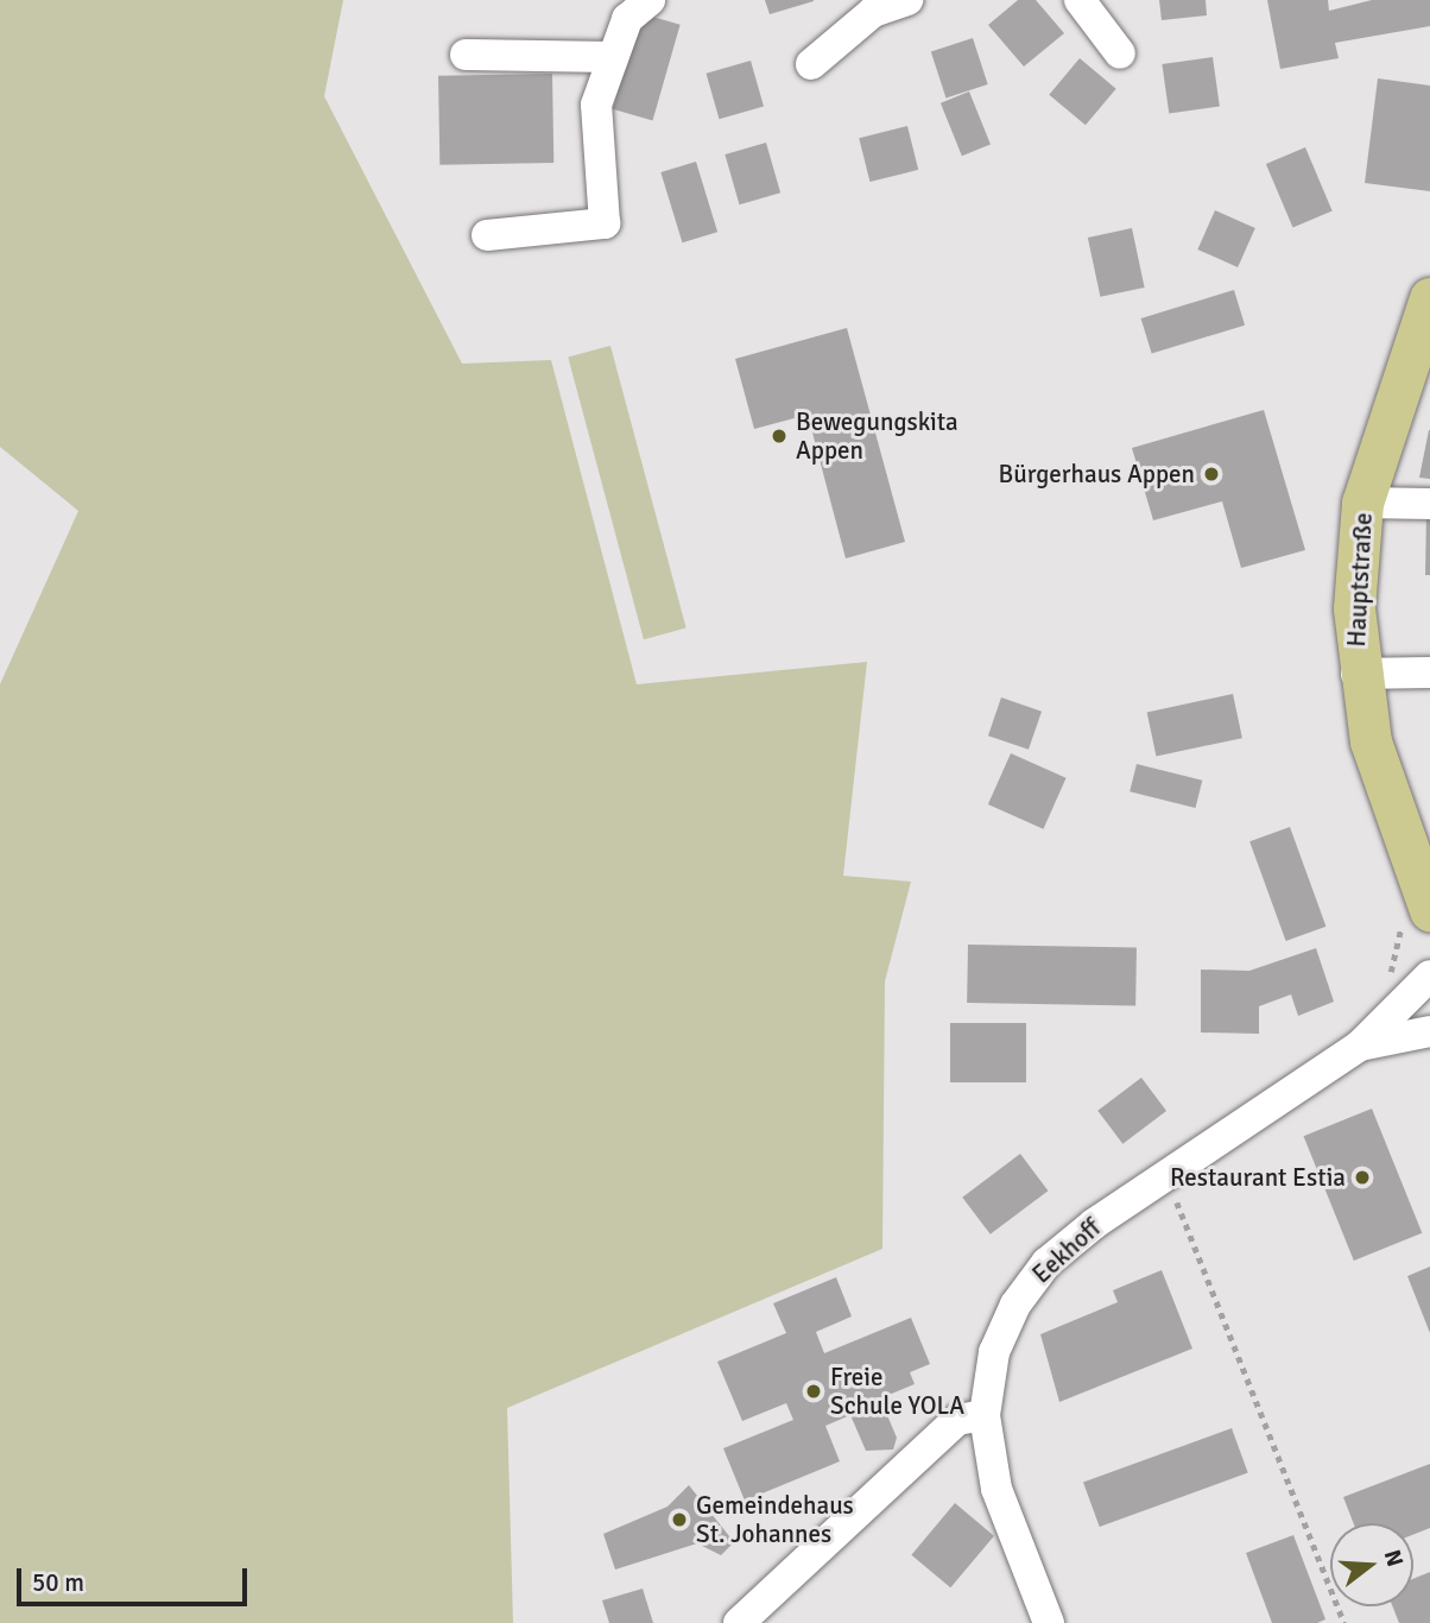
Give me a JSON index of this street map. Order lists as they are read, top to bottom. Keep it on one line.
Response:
{"streets":{"main road":["Hauptstraße"],"street":["Eekhoff"]},"places":["Bewegungskita Appen","Bürgerhaus Appen","Restaurant Estia","Freie Schule YOLA","Gemeindehaus St. Johannes"],"scale_bar":"50 m","north":"right"}
